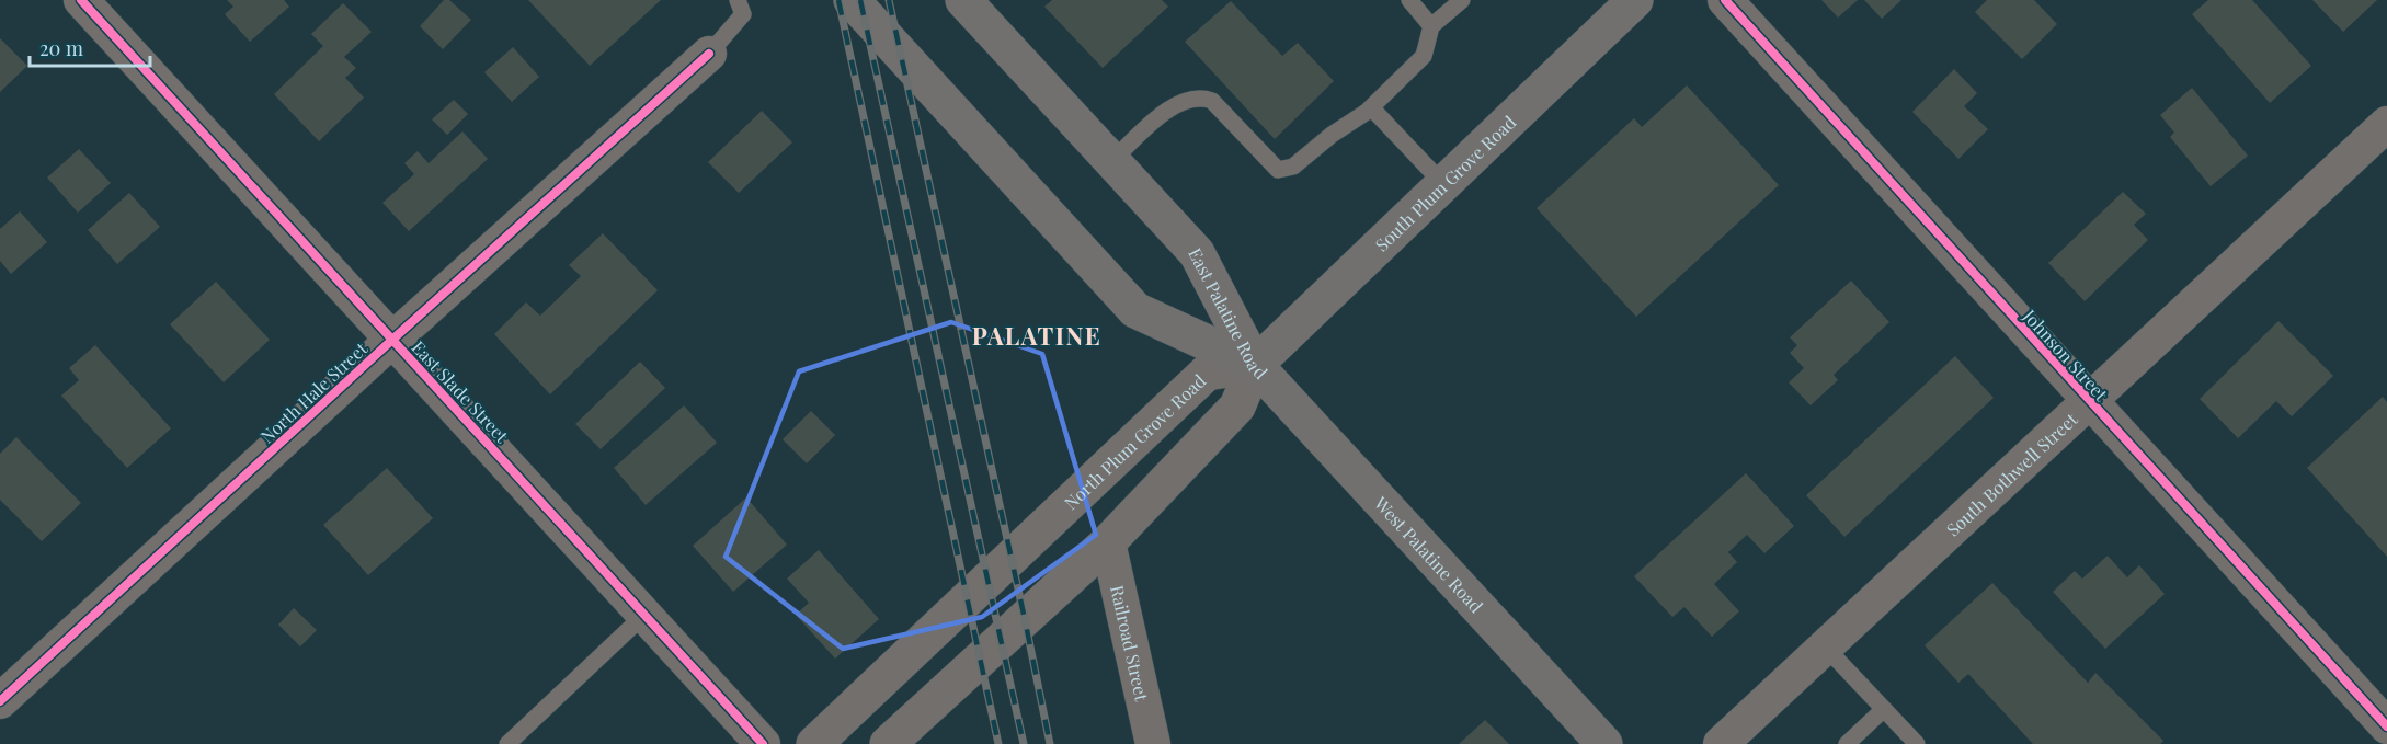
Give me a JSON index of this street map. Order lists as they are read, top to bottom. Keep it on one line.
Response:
{"streets":{"main road":["South Plum Grove Road","East Palatine Road","West Palatine Road"],"street":["Johnson Street","East Slade Street","North Hale Street","North Plum Grove Road","South Bothwell Street","Railroad Street"]},"crossings":[["South Plum Grove Road","East Palatine Road"],["South Plum Grove Road","North Plum Grove Road"],["South Plum Grove Road","West Palatine Road"],["East Palatine Road","North Plum Grove Road"],["East Palatine Road","West Palatine Road"],["Johnson Street","South Bothwell Street"],["East Slade Street","North Hale Street"],["North Plum Grove Road","West Palatine Road"]],"districts":["PALATINE"],"scale_bar":"20 m"}
